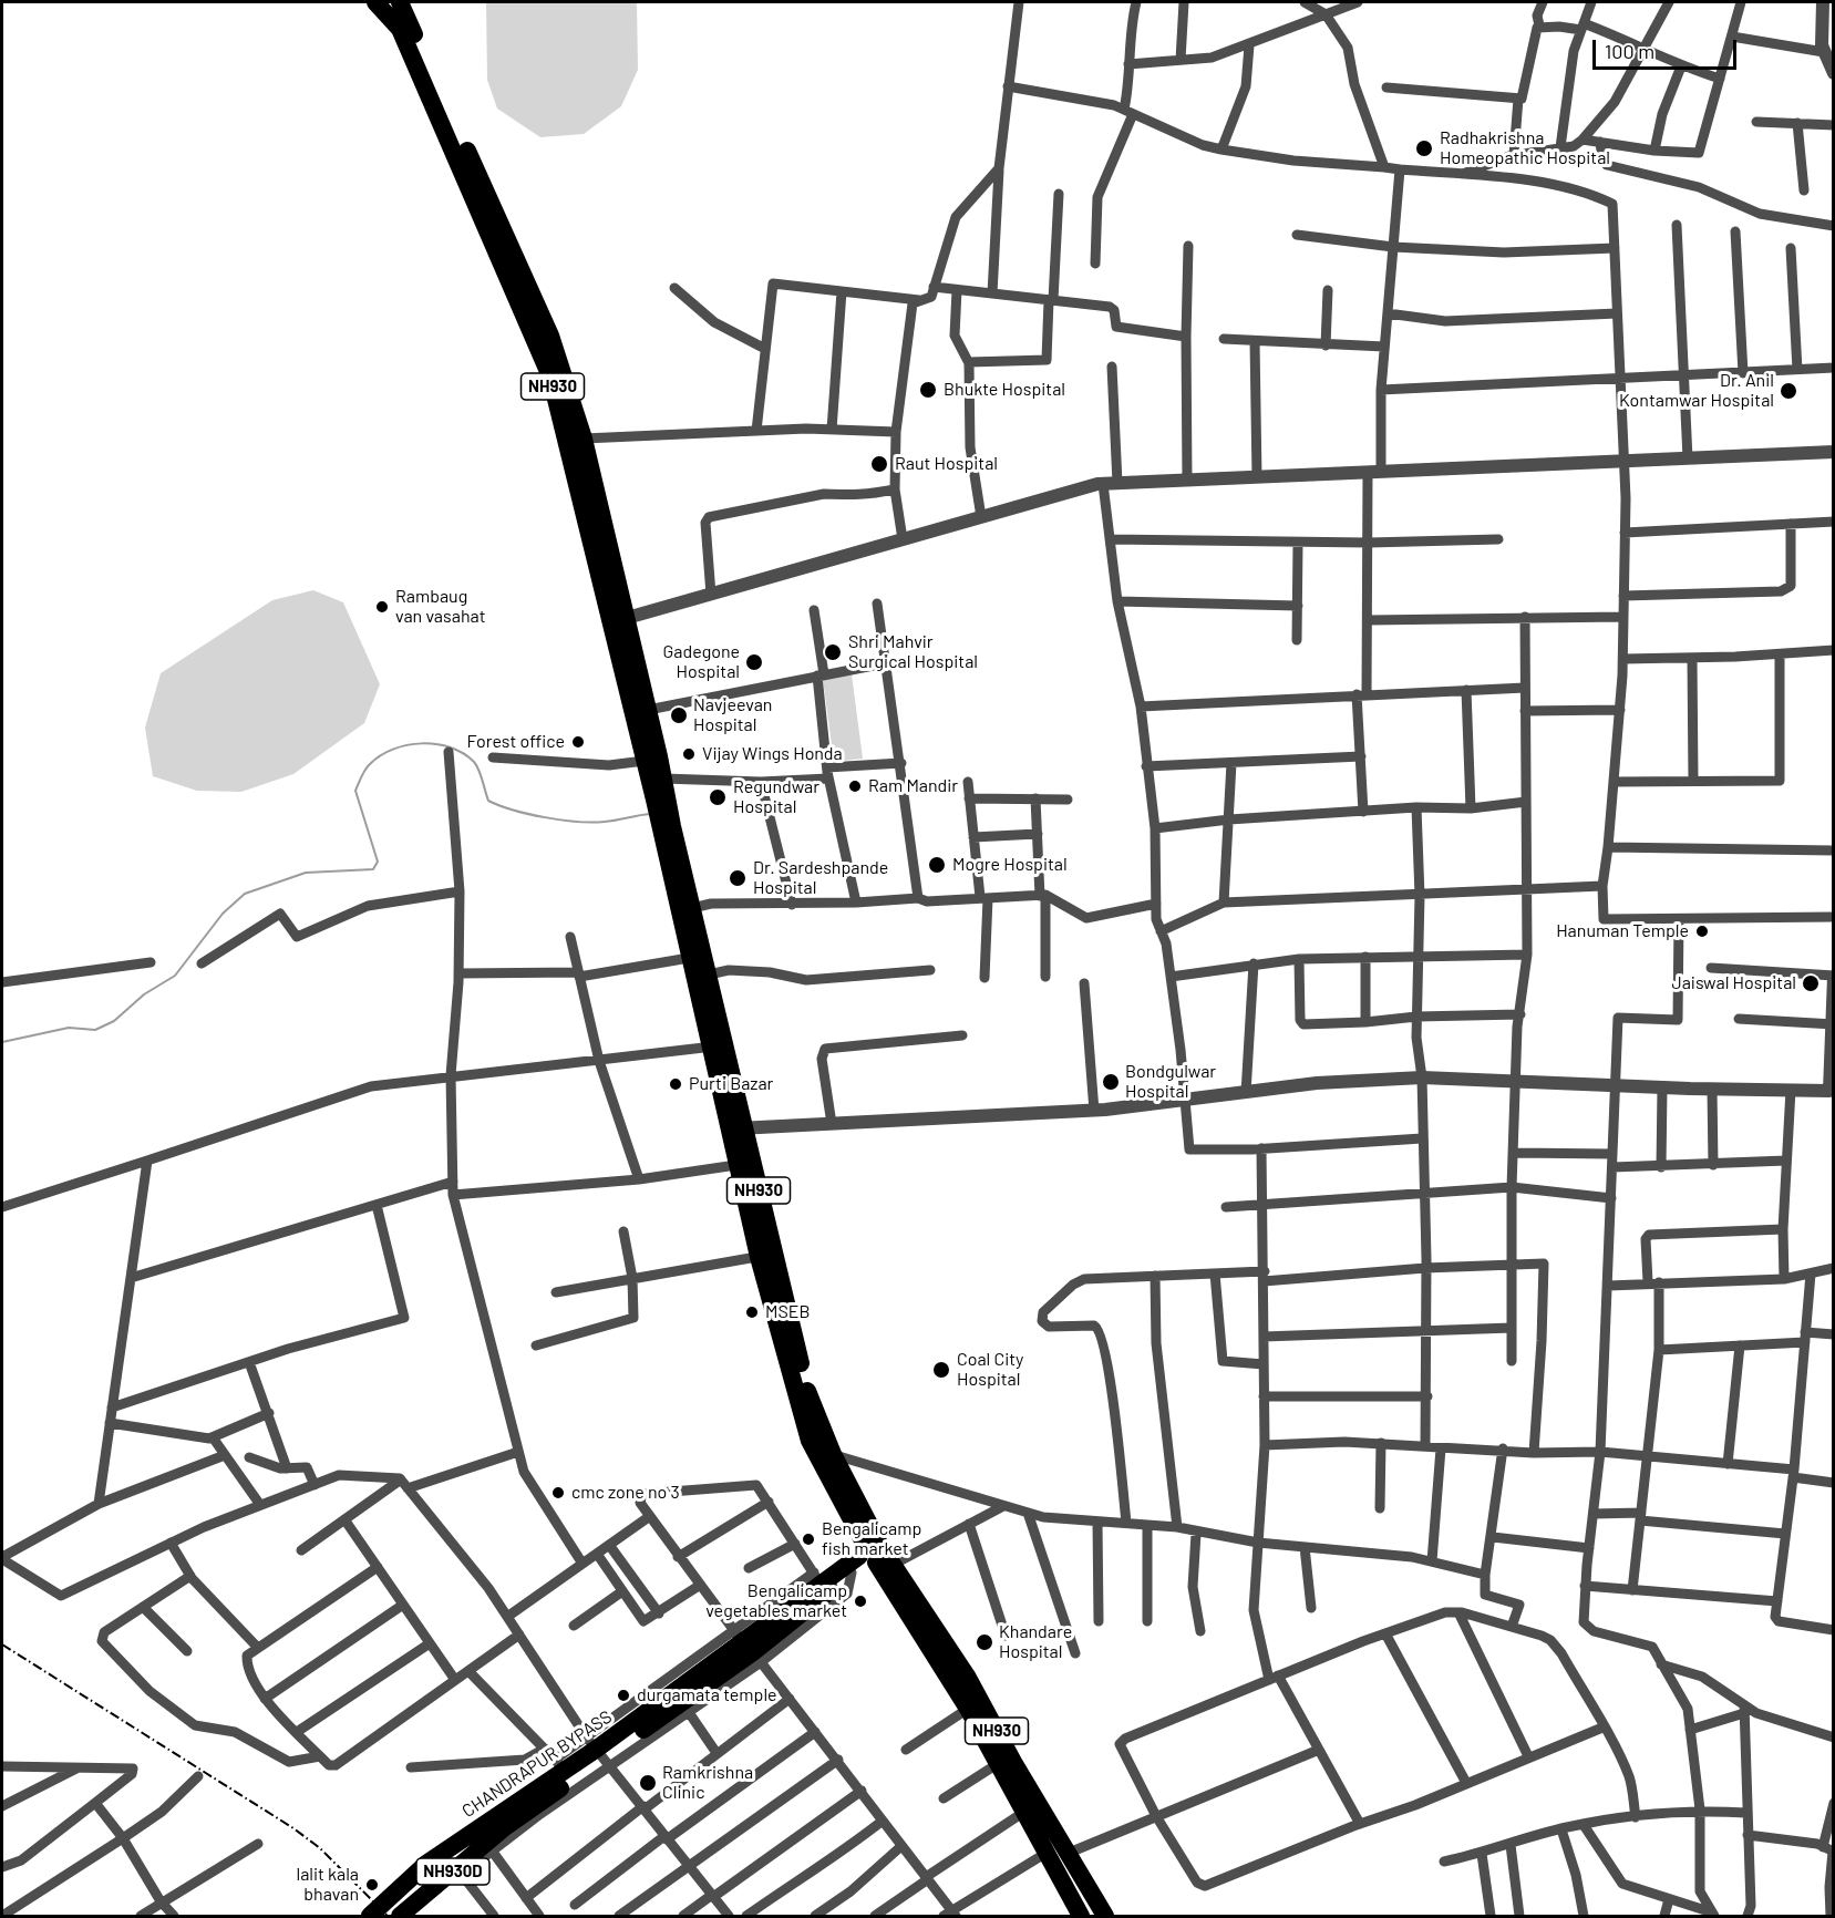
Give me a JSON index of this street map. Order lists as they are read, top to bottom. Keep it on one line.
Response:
{"streets":{"highway":["NH930","CHANDRAPUR BYPASS","NH930D"]},"crossings":[["NH930","CHANDRAPUR BYPASS"]],"places":["Radhakrishna Homeopathic Hospital","Bhukte Hospital","Dr. Anil Kontamwar Hospital","Raut Hospital","Rambaug van vasahat","Shri Mahvir Surgical Hospital","Gadegone Hospital","Navjeevan Hospital","Forest office","Vijay Wings Honda","Ram Mandir","Regundwar Hospital","Mogre Hospital","Dr. Sardeshpande Hospital","Hanuman Temple","Jaiswal Hospital","Bondgulwar Hospital","Purti Bazar","MSEB","Coal City Hospital","cmc zone no 3","Bengalicamp fish market","Bengalicamp vegetables market","Khandare Hospital","durgamata temple","Ramkrishna Clinic","lalit kala bhavan"],"scale_bar":"100 m"}
